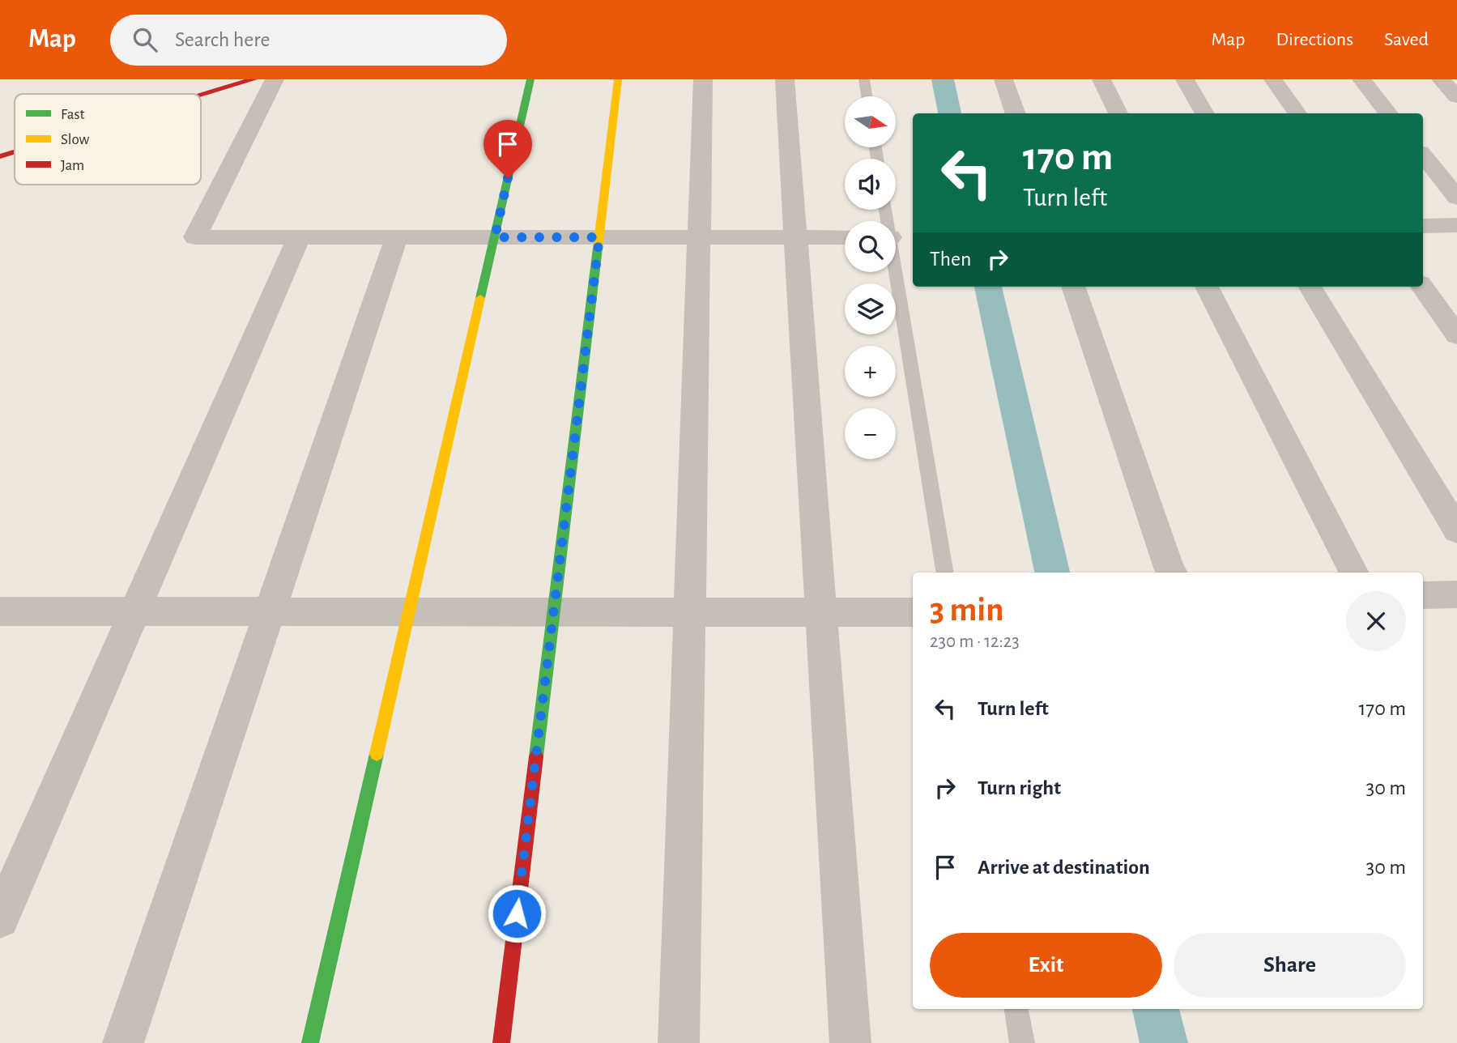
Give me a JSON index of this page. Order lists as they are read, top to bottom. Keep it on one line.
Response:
{"legend":["Fast","Slow","Jam"],"north":"right","page":{"header":"Map","search":"Search here","nav":["Map","Directions","Saved"],"map_buttons":["+","−"],"turn":["170 m","Turn left"],"then":"Then","heading":["3 min","230 m · 12:23"],"list":[{"name":"Turn left","value":"170 m"},{"name":"Turn right","value":"30 m"},{"name":"Arrive at destination","value":"30 m"}],"buttons":["Exit","Share"]}}
